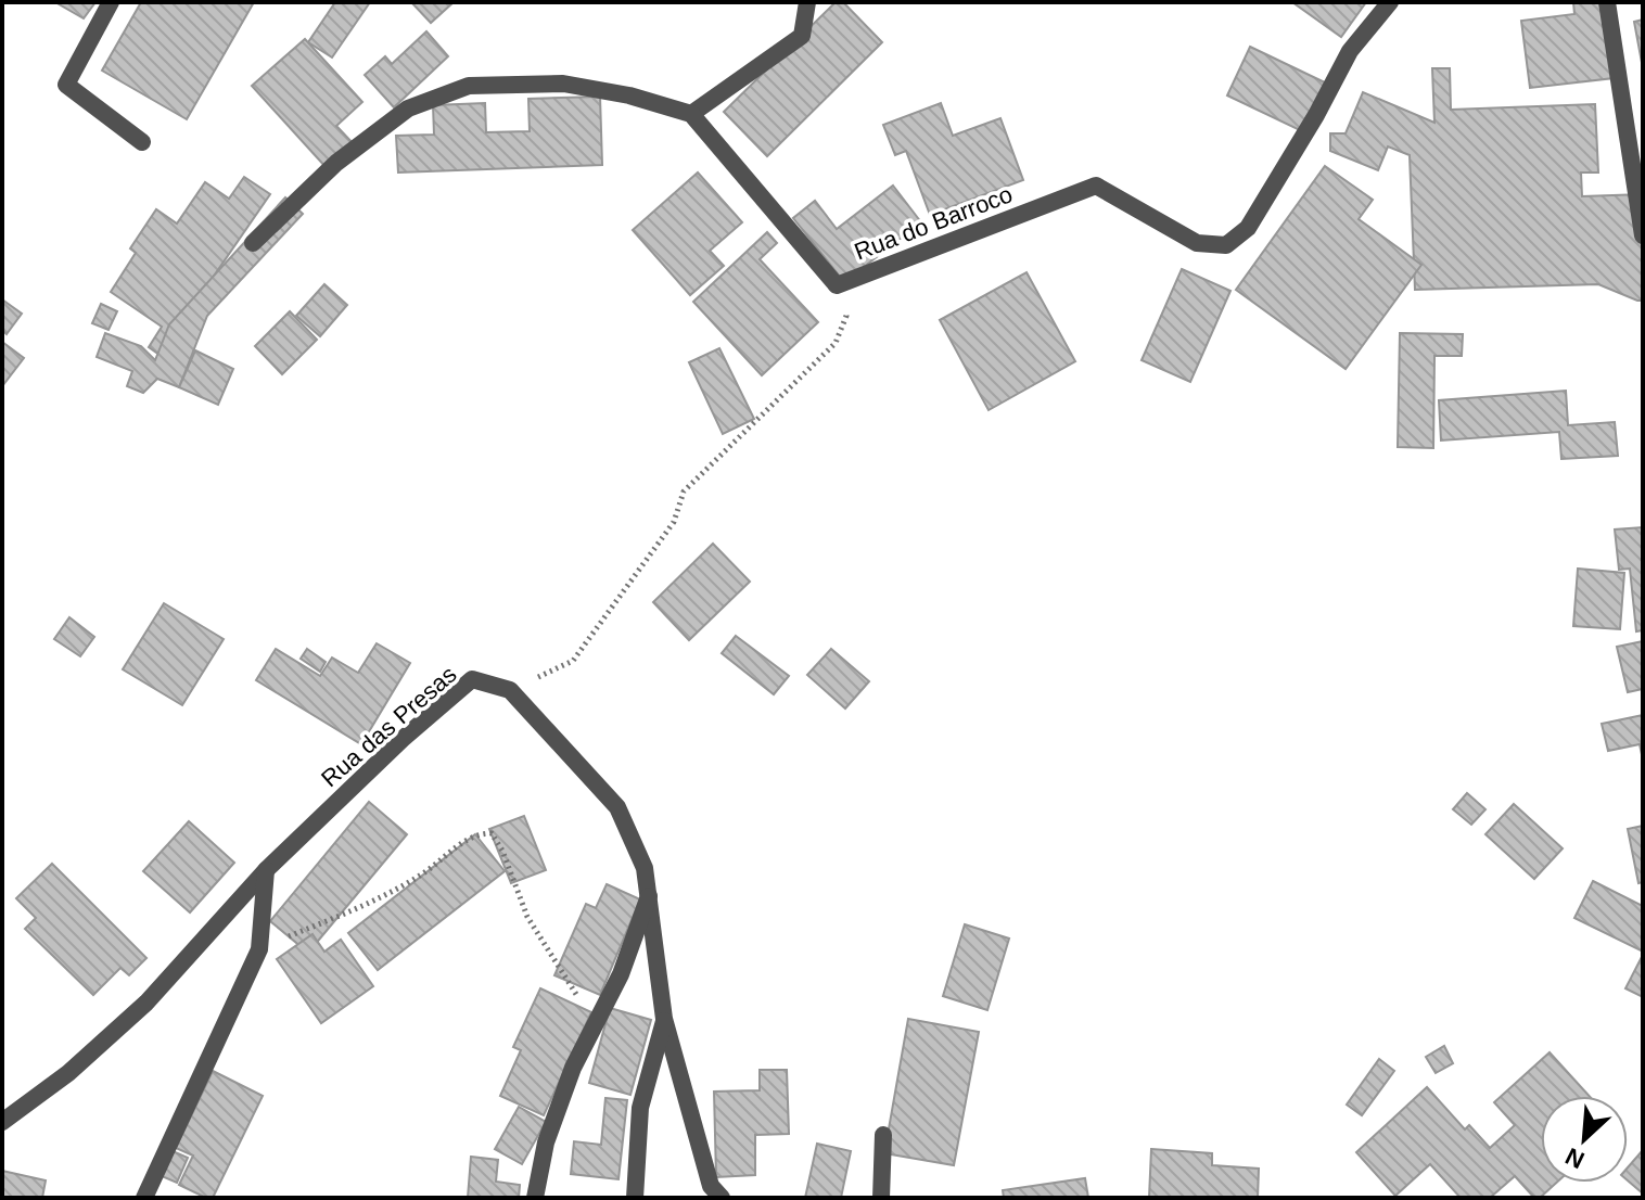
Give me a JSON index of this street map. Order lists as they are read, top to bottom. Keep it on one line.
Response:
{"streets":{"street":["Rua do Barroco","Rua das Presas"]},"crossings":[["Rua do Barroco","Rua das Presas"]],"north":"bottom left"}
